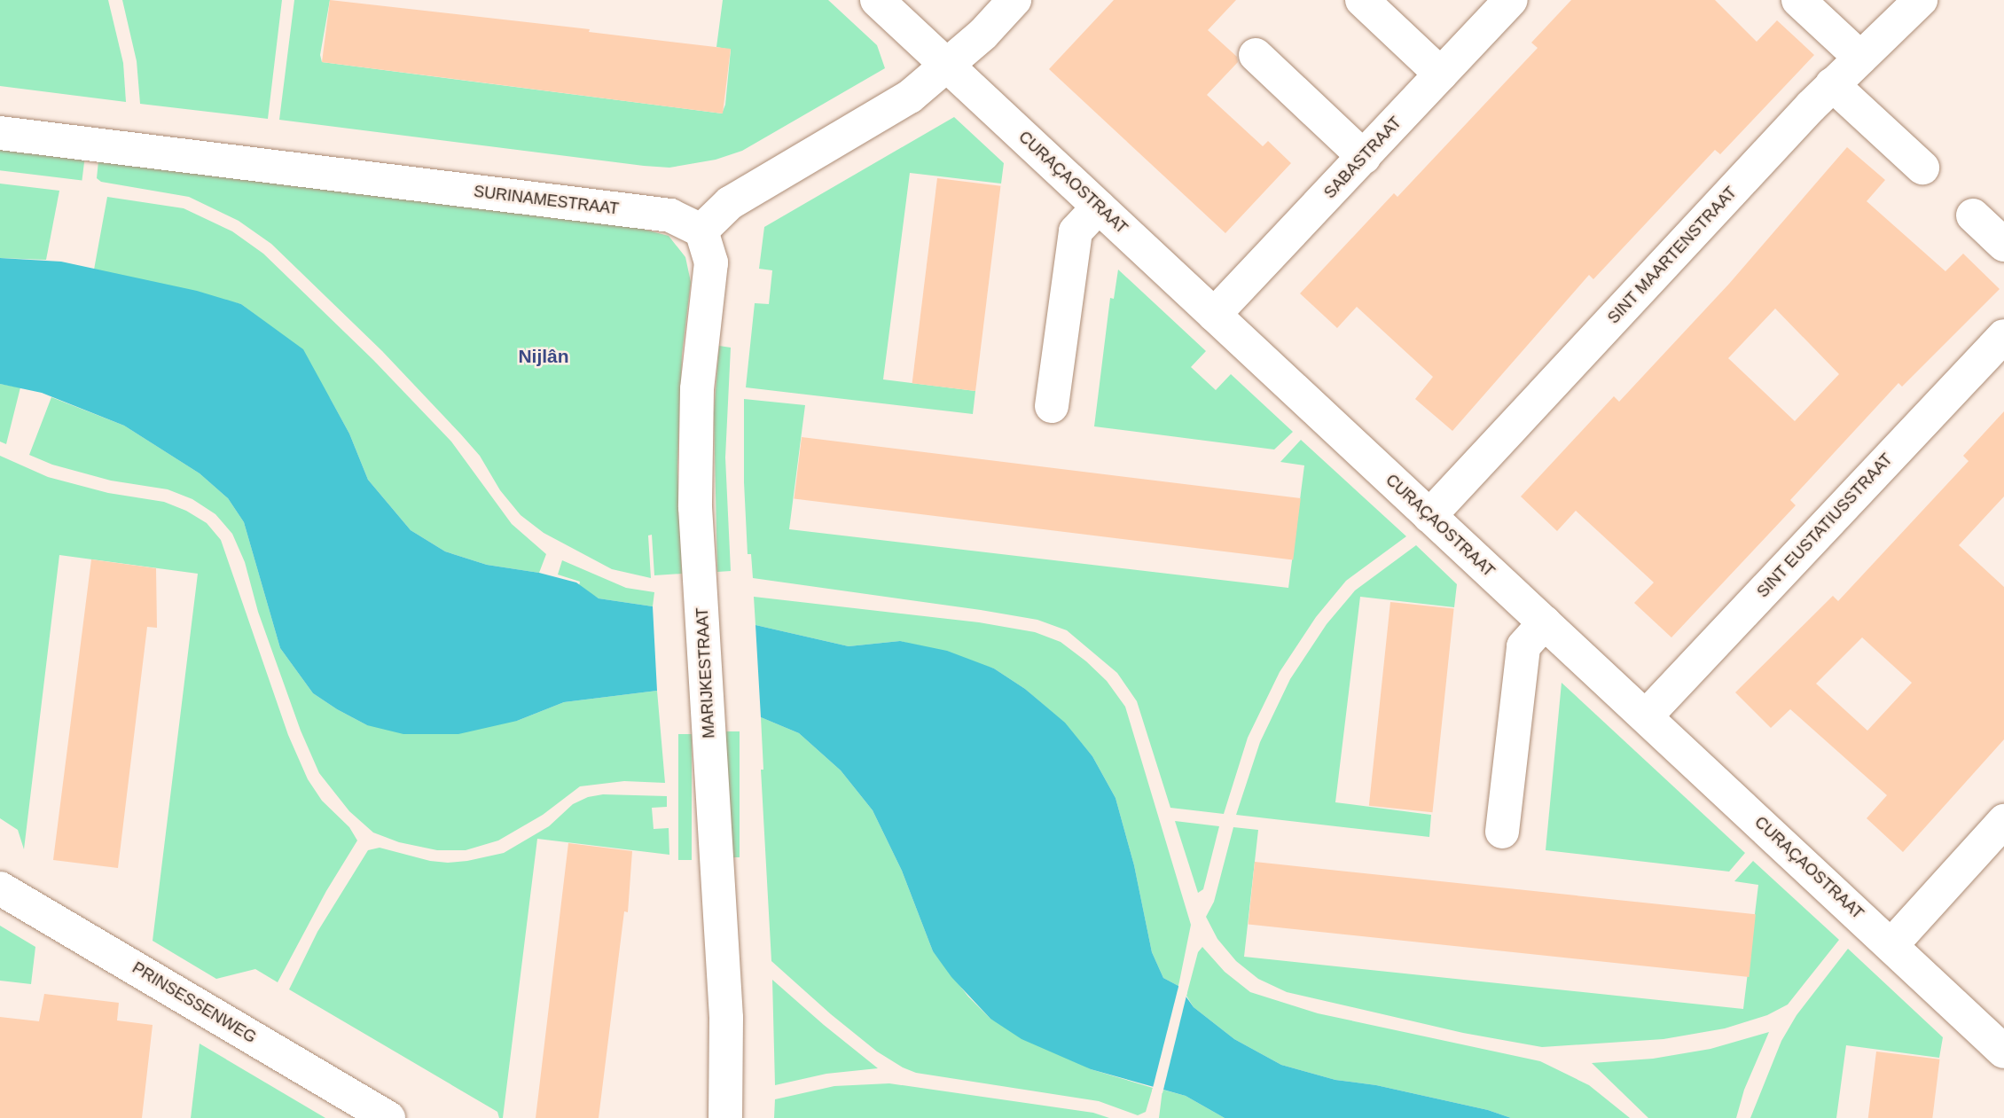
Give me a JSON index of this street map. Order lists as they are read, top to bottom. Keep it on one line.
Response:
{"streets":{"street":["SABASTRAAT","CURAÇAOSTRAAT","SURINAMESTRAAT","SINT MAARTENSTRAAT","SINT EUSTATIUSSTRAAT","MARIJKESTRAAT","PRINSESSENWEG"]},"crossings":[["SABASTRAAT","CURAÇAOSTRAAT"],["CURAÇAOSTRAAT","SINT MAARTENSTRAAT"],["CURAÇAOSTRAAT","SINT EUSTATIUSSTRAAT"],["SURINAMESTRAAT","MARIJKESTRAAT"]],"districts":["Nijlân"]}
